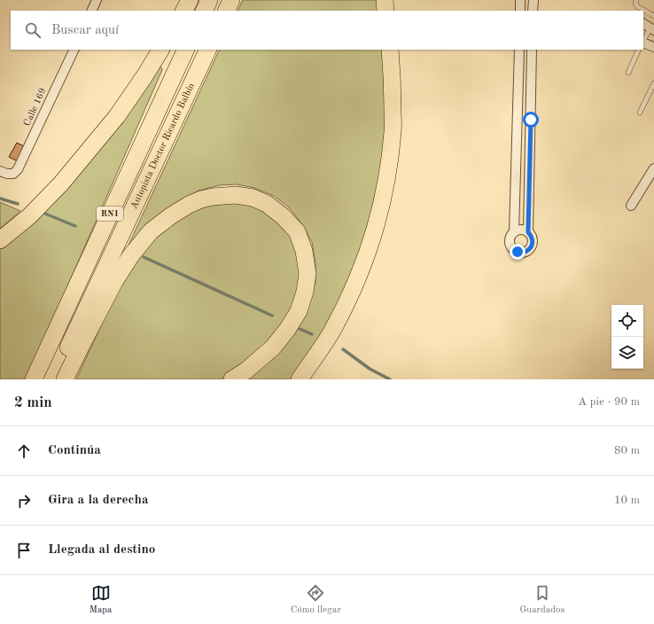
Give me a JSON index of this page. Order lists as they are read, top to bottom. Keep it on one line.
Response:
{"streets":{"highway":["Autopista Doctor Ricardo Balbín","RN1"],"street":["Calle 169"]},"page":{"search":"Buscar aquí","heading":["2 min","A pie · 90 m"],"list":[["Continúa","80 m"],["Gira a la derecha","10 m"],"Llegada al destino"],"nav":["Mapa","Cómo llegar","Guardados"]}}
